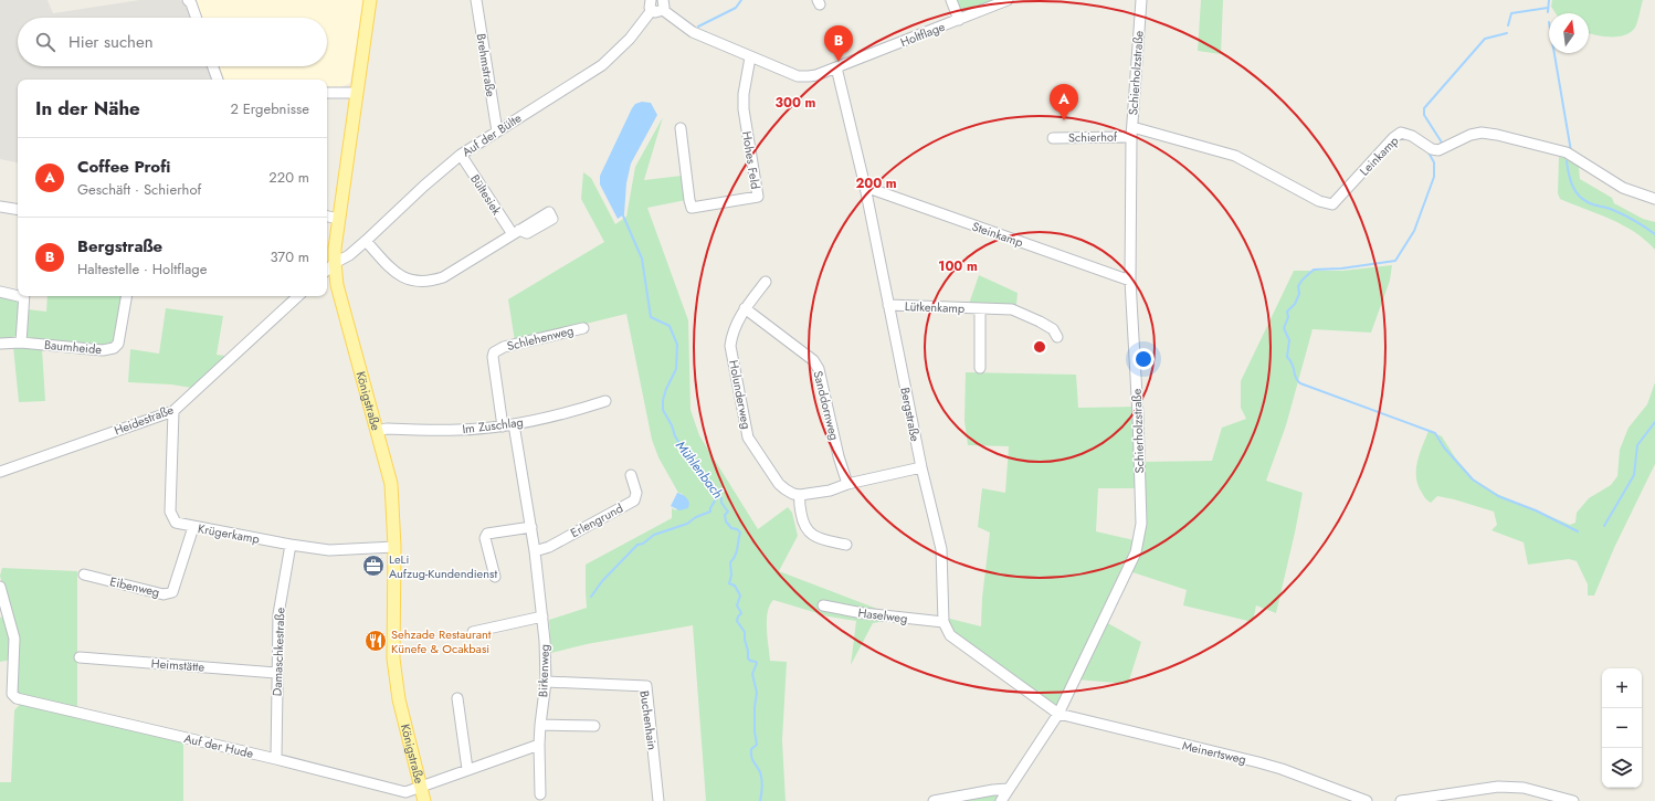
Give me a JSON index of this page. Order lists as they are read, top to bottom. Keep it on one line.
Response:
{"streets":{"main road":["Königstraße"],"street":["Holtflage","Brehmstraße","Schierholzstraße","Auf der Bülte","Schierhof","Leinkamp","Hohes Feld","Bültesiek","Steinkamp","Lütkenkamp","Schlehenweg","Baumheide","Holunderweg","Sanddornweg","Bergstraße","Heidestraße","Im Zuschlag","Erlengrund","Krügerkamp","Eibenweg","Haselweg","Damaschkestraße","Heimstätte","Birkenweg","Buchenhain","Auf der Hude","Meinertsweg"]},"crossings":[["Holtflage","Bergstraße"],["Brehmstraße","Auf der Bülte"],["Schierholzstraße","Schierhof"],["Schierholzstraße","Leinkamp"],["Schierholzstraße","Steinkamp"],["Schierholzstraße","Meinertsweg"],["Auf der Bülte","Bültesiek"],["Auf der Bülte","Königstraße"],["Schierhof","Leinkamp"],["Steinkamp","Bergstraße"],["Lütkenkamp","Bergstraße"],["Schlehenweg","Im Zuschlag"],["Schlehenweg","Birkenweg"],["Holunderweg","Sanddornweg"],["Königstraße","Im Zuschlag"],["Königstraße","Krügerkamp"],["Königstraße","Auf der Hude"],["Bergstraße","Haselweg"],["Heidestraße","Krügerkamp"],["Im Zuschlag","Birkenweg"],["Erlengrund","Birkenweg"],["Krügerkamp","Eibenweg"],["Krügerkamp","Damaschkestraße"],["Damaschkestraße","Heimstätte"],["Damaschkestraße","Auf der Hude"],["Birkenweg","Buchenhain"]],"water":["Mühlenbach"],"places":{"office":["LeLi Aufzug-Kundendienst"],"restaurant":["Sehzade Restaurant Künefe & Ocakbasi"]},"north":"top","page":{"search":"Hier suchen","pins":["B","A"],"heading":["In der Nähe","2 Ergebnisse"],"list":[{"mark":"A","name":"Coffee Profi","note":"Geschäft · Schierhof","value":"220 m"},{"mark":"B","name":"Bergstraße","note":"Haltestelle · Holtflage","value":"370 m"}],"map_buttons":["+","−"]},"rings":["300 m","200 m","100 m"]}
